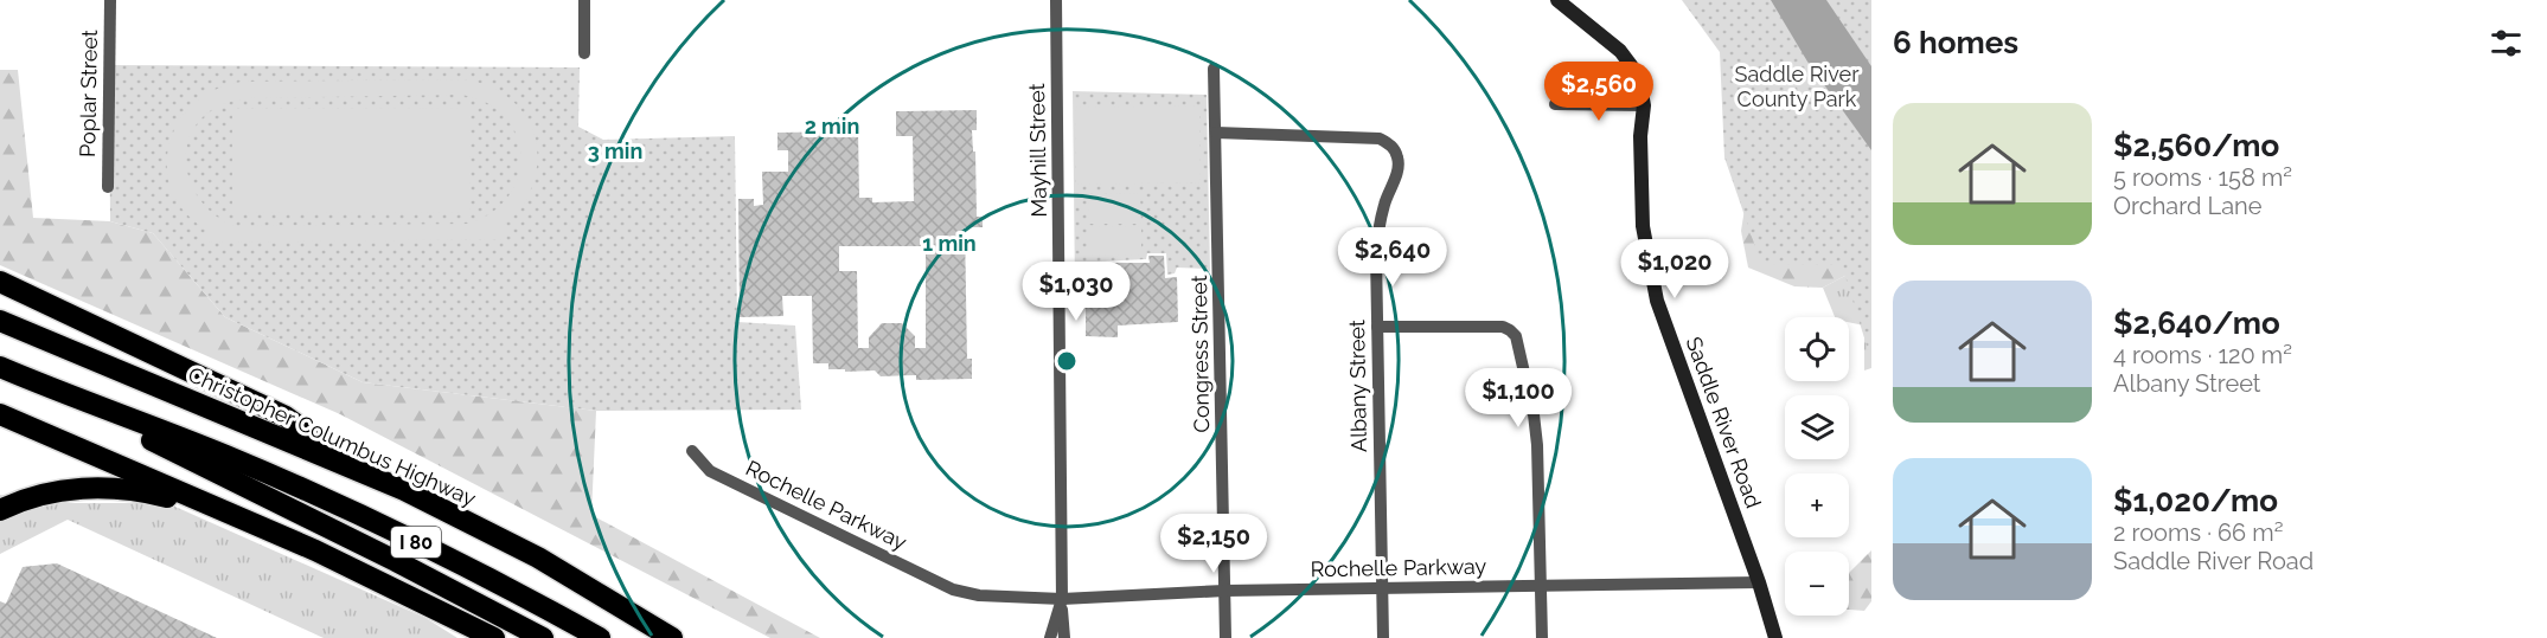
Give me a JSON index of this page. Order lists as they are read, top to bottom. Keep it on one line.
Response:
{"streets":{"highway":["Christopher Columbus Highway","I 80"],"street":["Poplar Street","Mayhill Street","Congress Street","Albany Street","Saddle River Road","Rochelle Parkway"]},"crossings":[["Mayhill Street","Rochelle Parkway"],["Congress Street","Albany Street"],["Congress Street","Rochelle Parkway"],["Albany Street","Rochelle Parkway"],["Saddle River Road","Rochelle Parkway"]],"parks":["Saddle River County Park"],"page":{"heading":"6 homes","price":["$2,560","$2,640","$1,020","$1,030","$1,100","$2,150"],"list":[{"name":"$2,560/mo","note":"5 rooms · 158 m² · Orchard Lane"},{"name":"$2,640/mo","note":"4 rooms · 120 m² · Albany Street"},{"name":"$1,020/mo","note":"2 rooms · 66 m² · Saddle River Road"}],"map_buttons":["+","−"]},"rings":["2 min","3 min","1 min"]}
